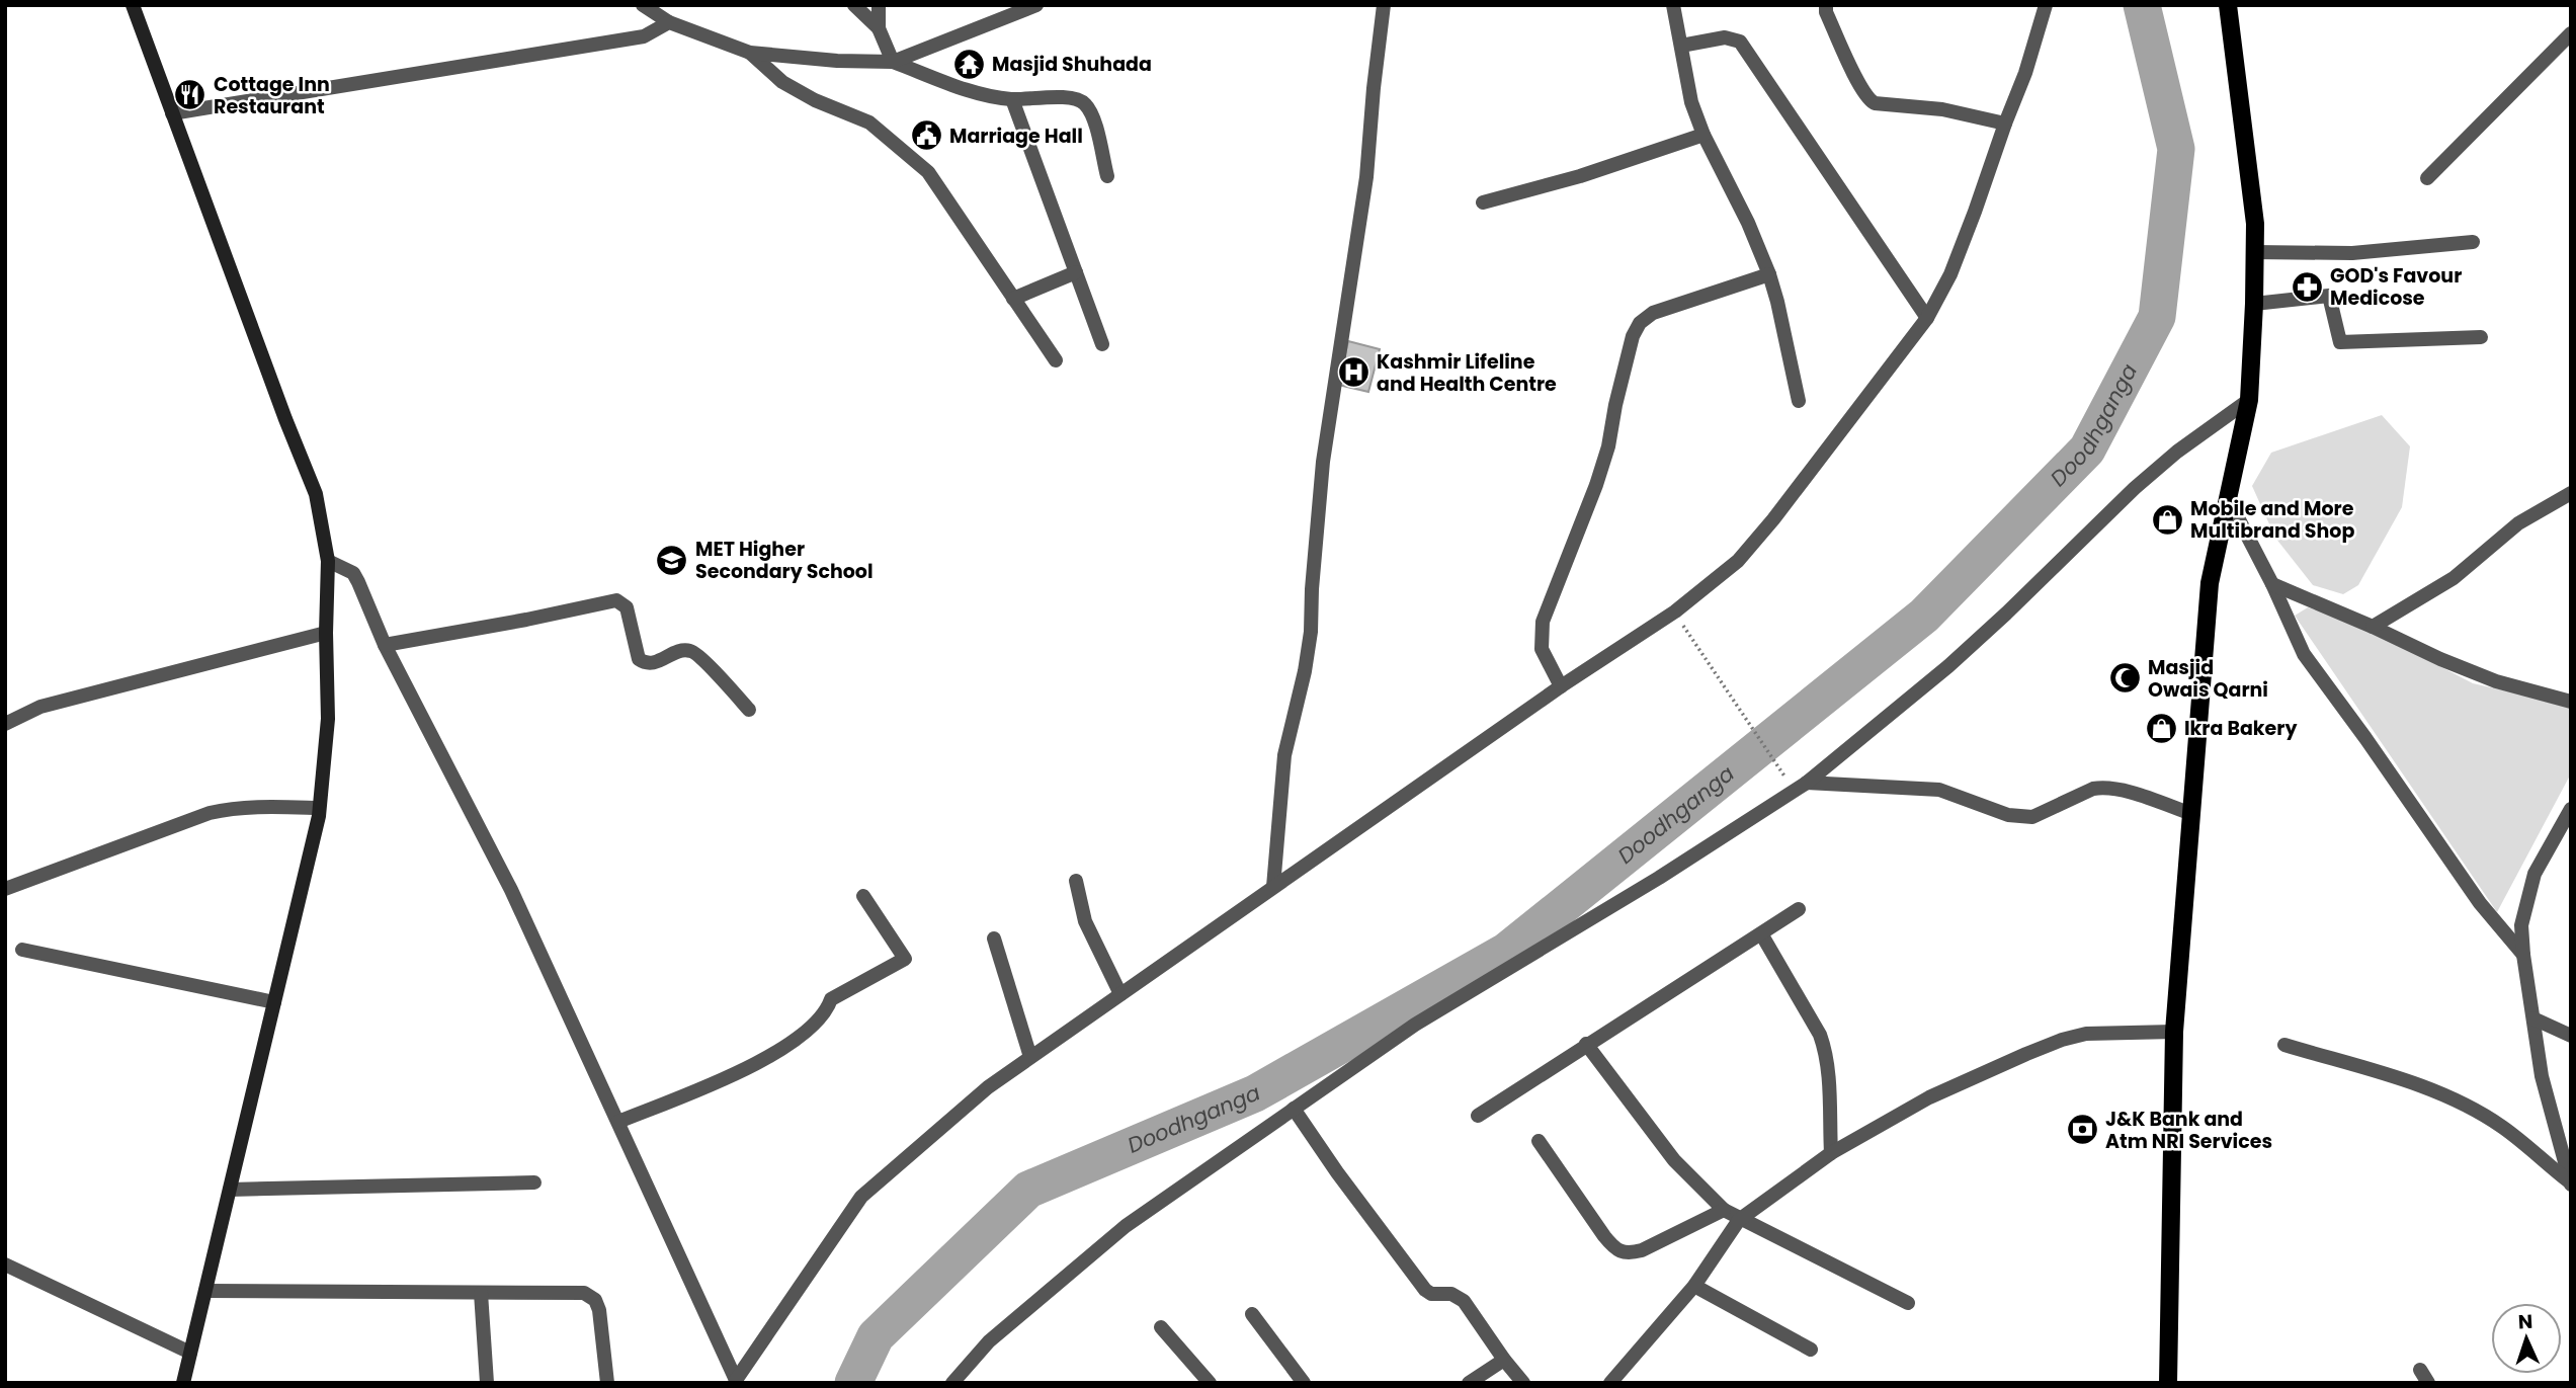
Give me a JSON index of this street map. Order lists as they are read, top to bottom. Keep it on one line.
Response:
{"water":["Doodhganga"],"places":{"temple":["Masjid Shuhada"],"restaurant":["Cottage Inn Restaurant"],"public building":["Marriage Hall"],"pharmacy":["GOD's Favour Medicose"],"hospital":["Kashmir Lifeline and Health Centre"],"shop":["Mobile and More Multibrand Shop","Ikra Bakery"],"school or university":["MET Higher Secondary School"],"mosque":["Masjid Owais Qarni"],"bank":["J&K Bank and Atm NRI Services"]},"north":"top"}
